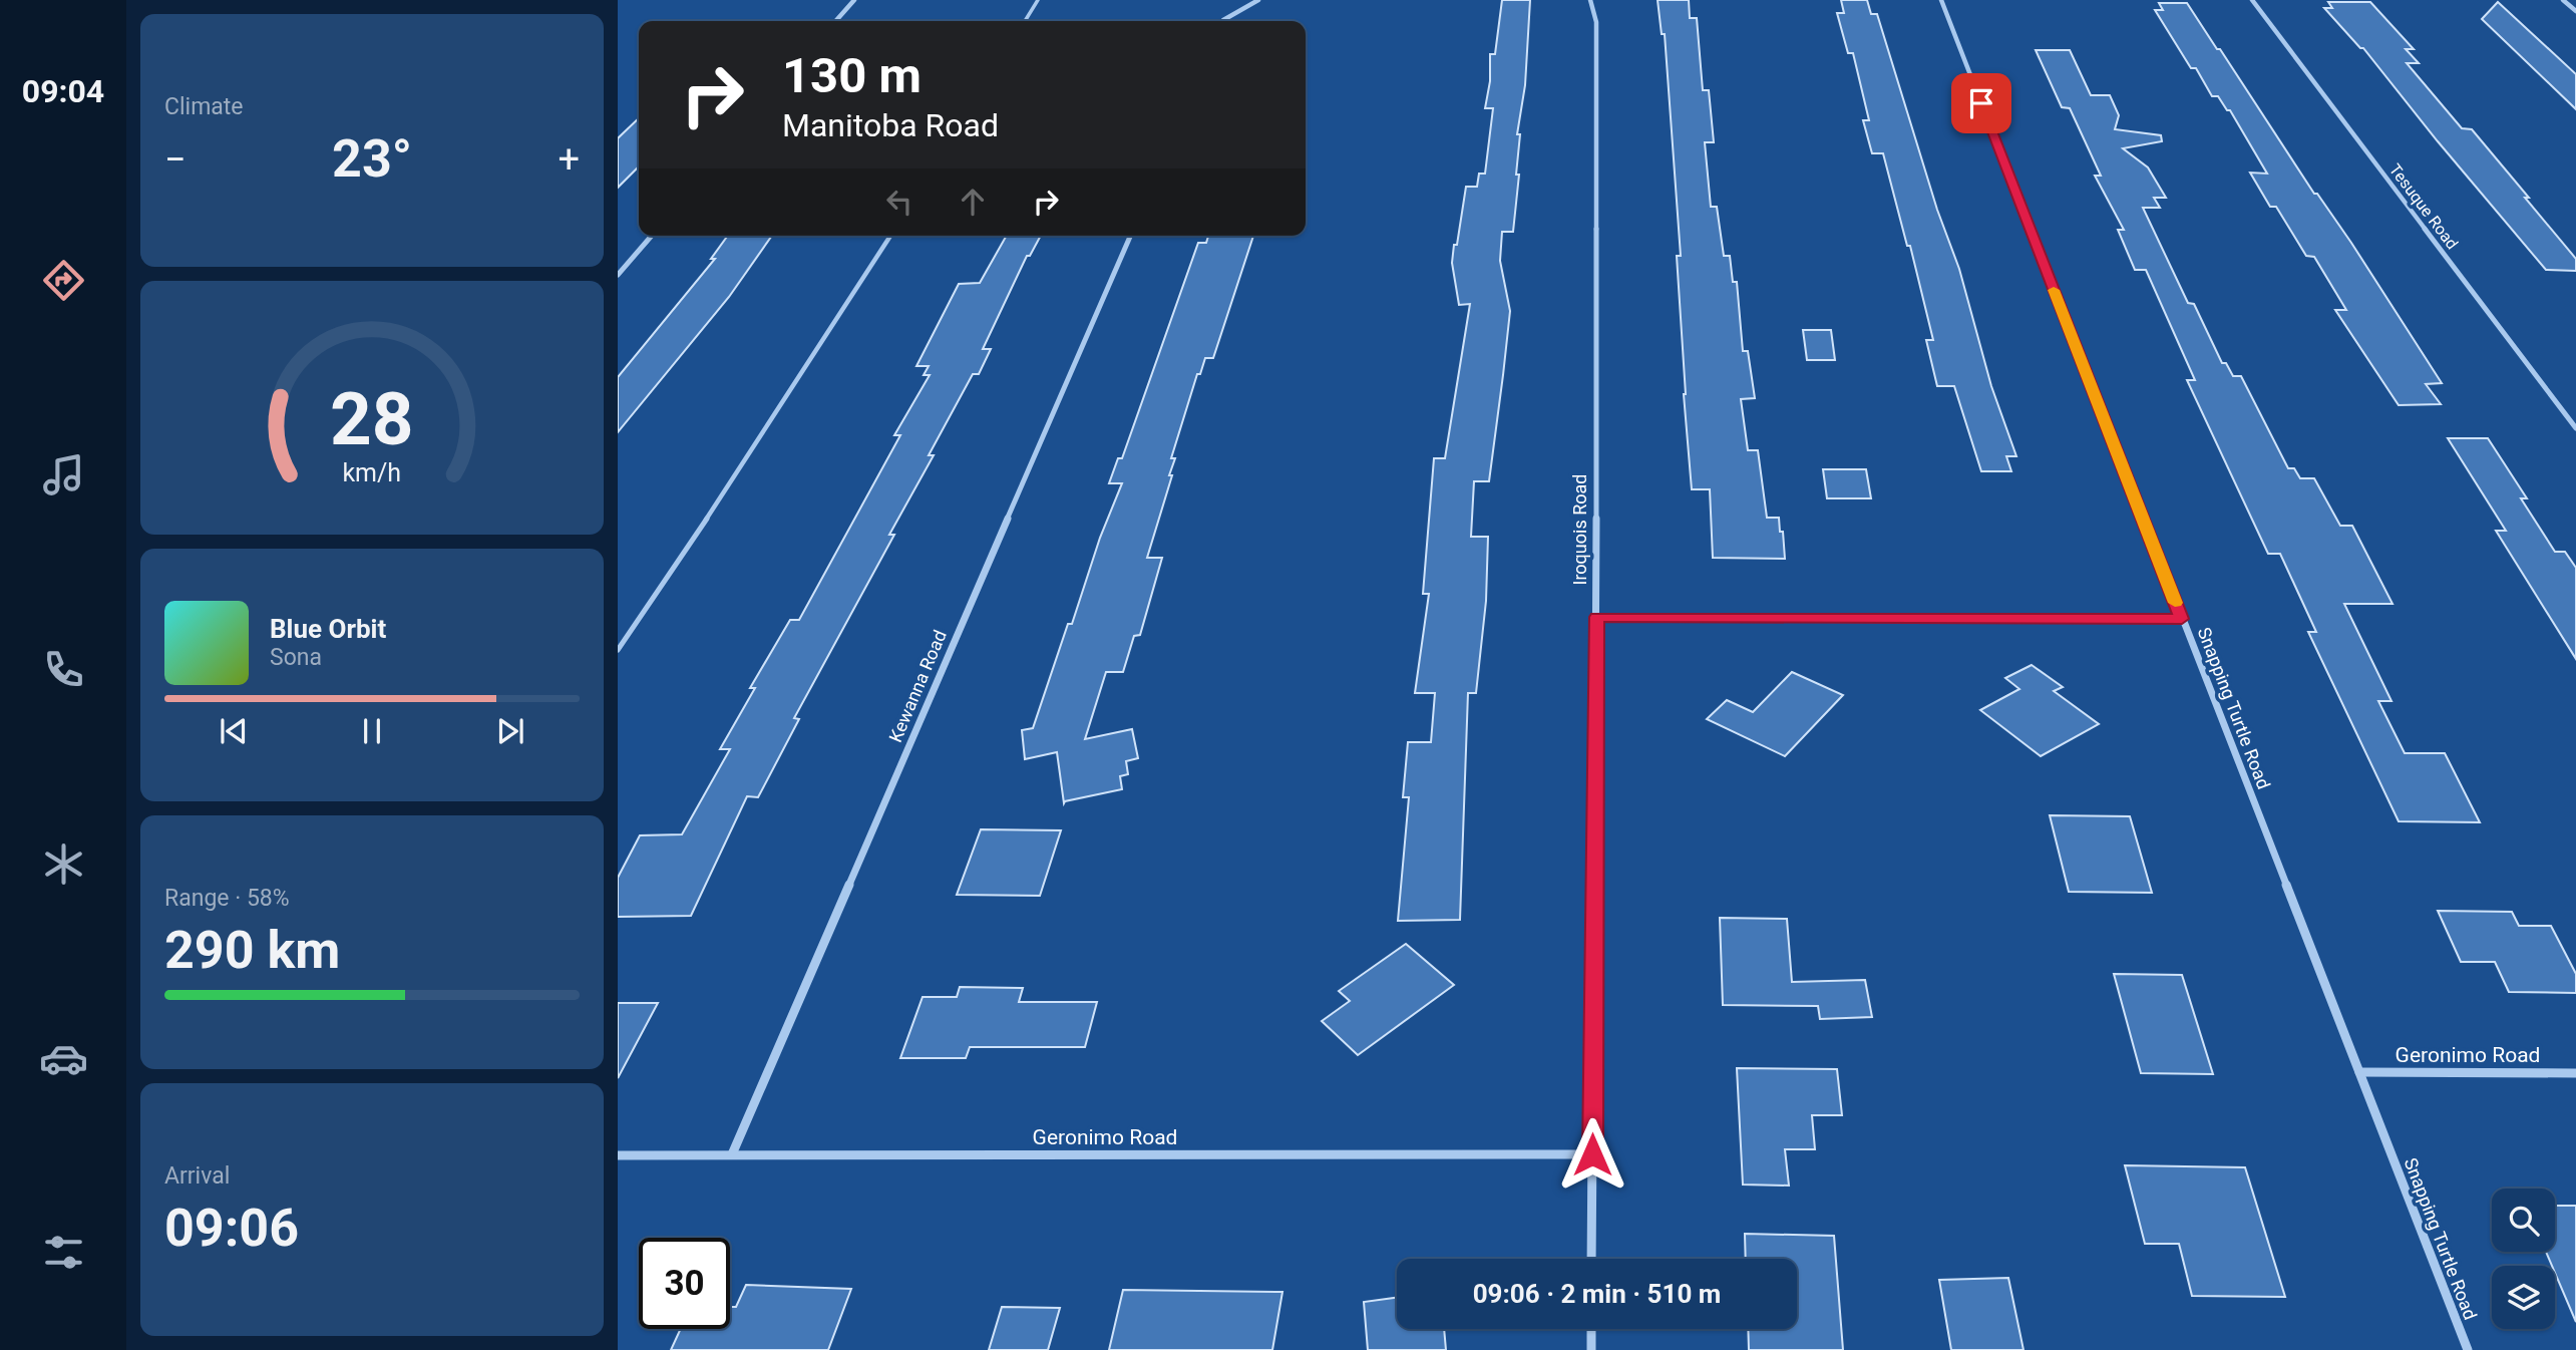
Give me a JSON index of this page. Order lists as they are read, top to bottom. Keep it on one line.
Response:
{"streets":{"street":["Tesuque Road","Iroquois Road","Kewanna Road","Snapping Turtle Road","Geronimo Road"]},"crossings":[["Iroquois Road","Geronimo Road"],["Kewanna Road","Geronimo Road"],["Snapping Turtle Road","Geronimo Road"]],"page":{"tabs":"09:04","tile":["Climate",["Range · 58%","290 km"],["Arrival","09:06"]],"turn":["130 m","Manitoba Road"],"heat":["−","23°","+"],"song":["Blue Orbit","Sona"],"limit":"30","trip":"09:06 · 2 min · 510 m","gauge":["28","km/h"]}}
